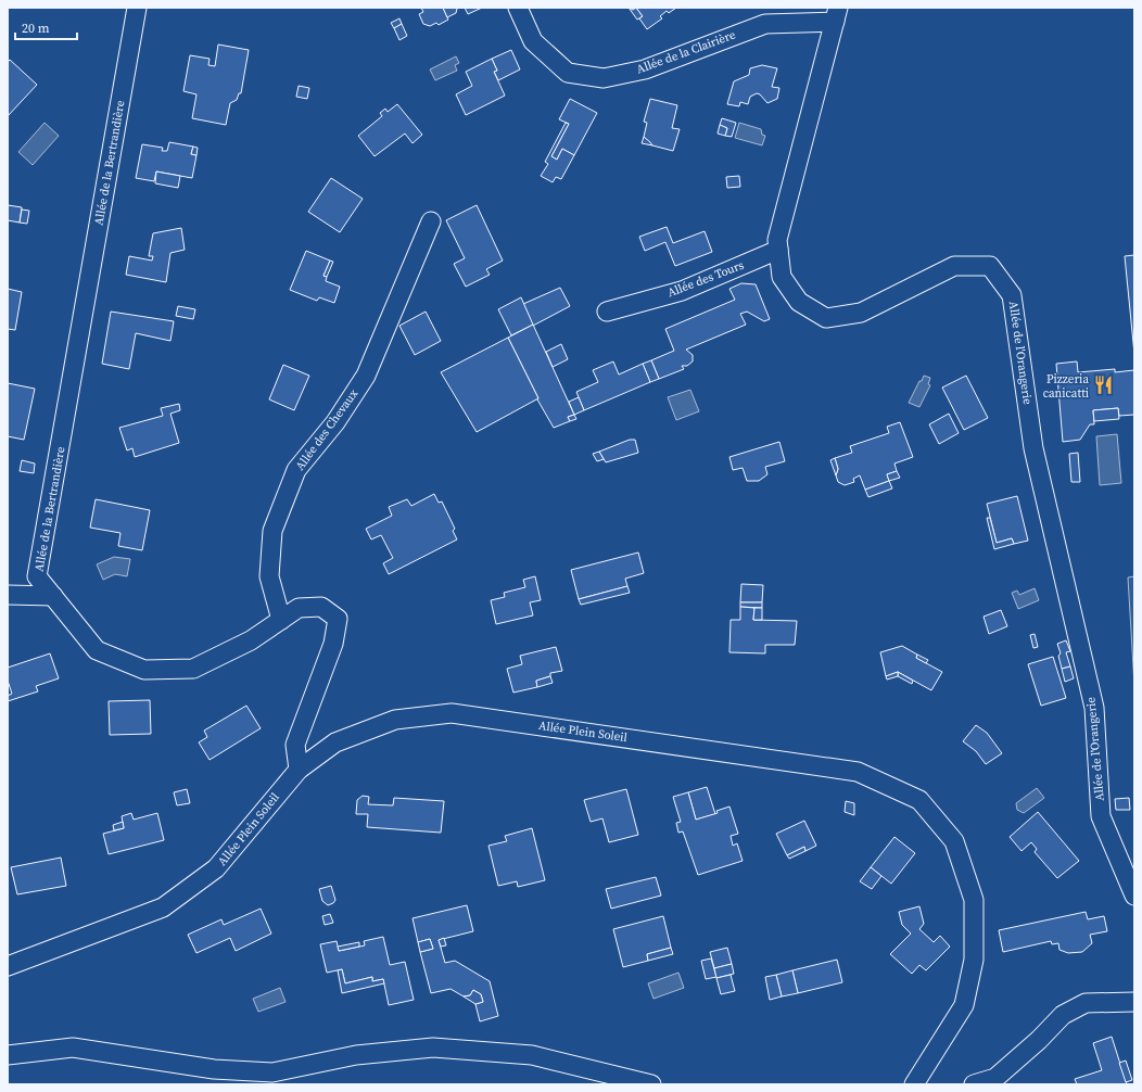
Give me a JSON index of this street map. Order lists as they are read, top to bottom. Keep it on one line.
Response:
{"streets":{"street":["Allée de la Clairière","Allée de la Bertrandière","Allée des Tours","Allée de l'Orangerie","Allée des Chevaux","Allée Plein Soleil"]},"crossings":[["Allée de la Clairière","Allée de l'Orangerie"],["Allée de la Bertrandière","Allée des Chevaux"],["Allée de la Bertrandière","Allée Plein Soleil"],["Allée des Tours","Allée de l'Orangerie"]],"places":{"restaurant":["Pizzeria canicatti"]},"scale_bar":"20 m"}
